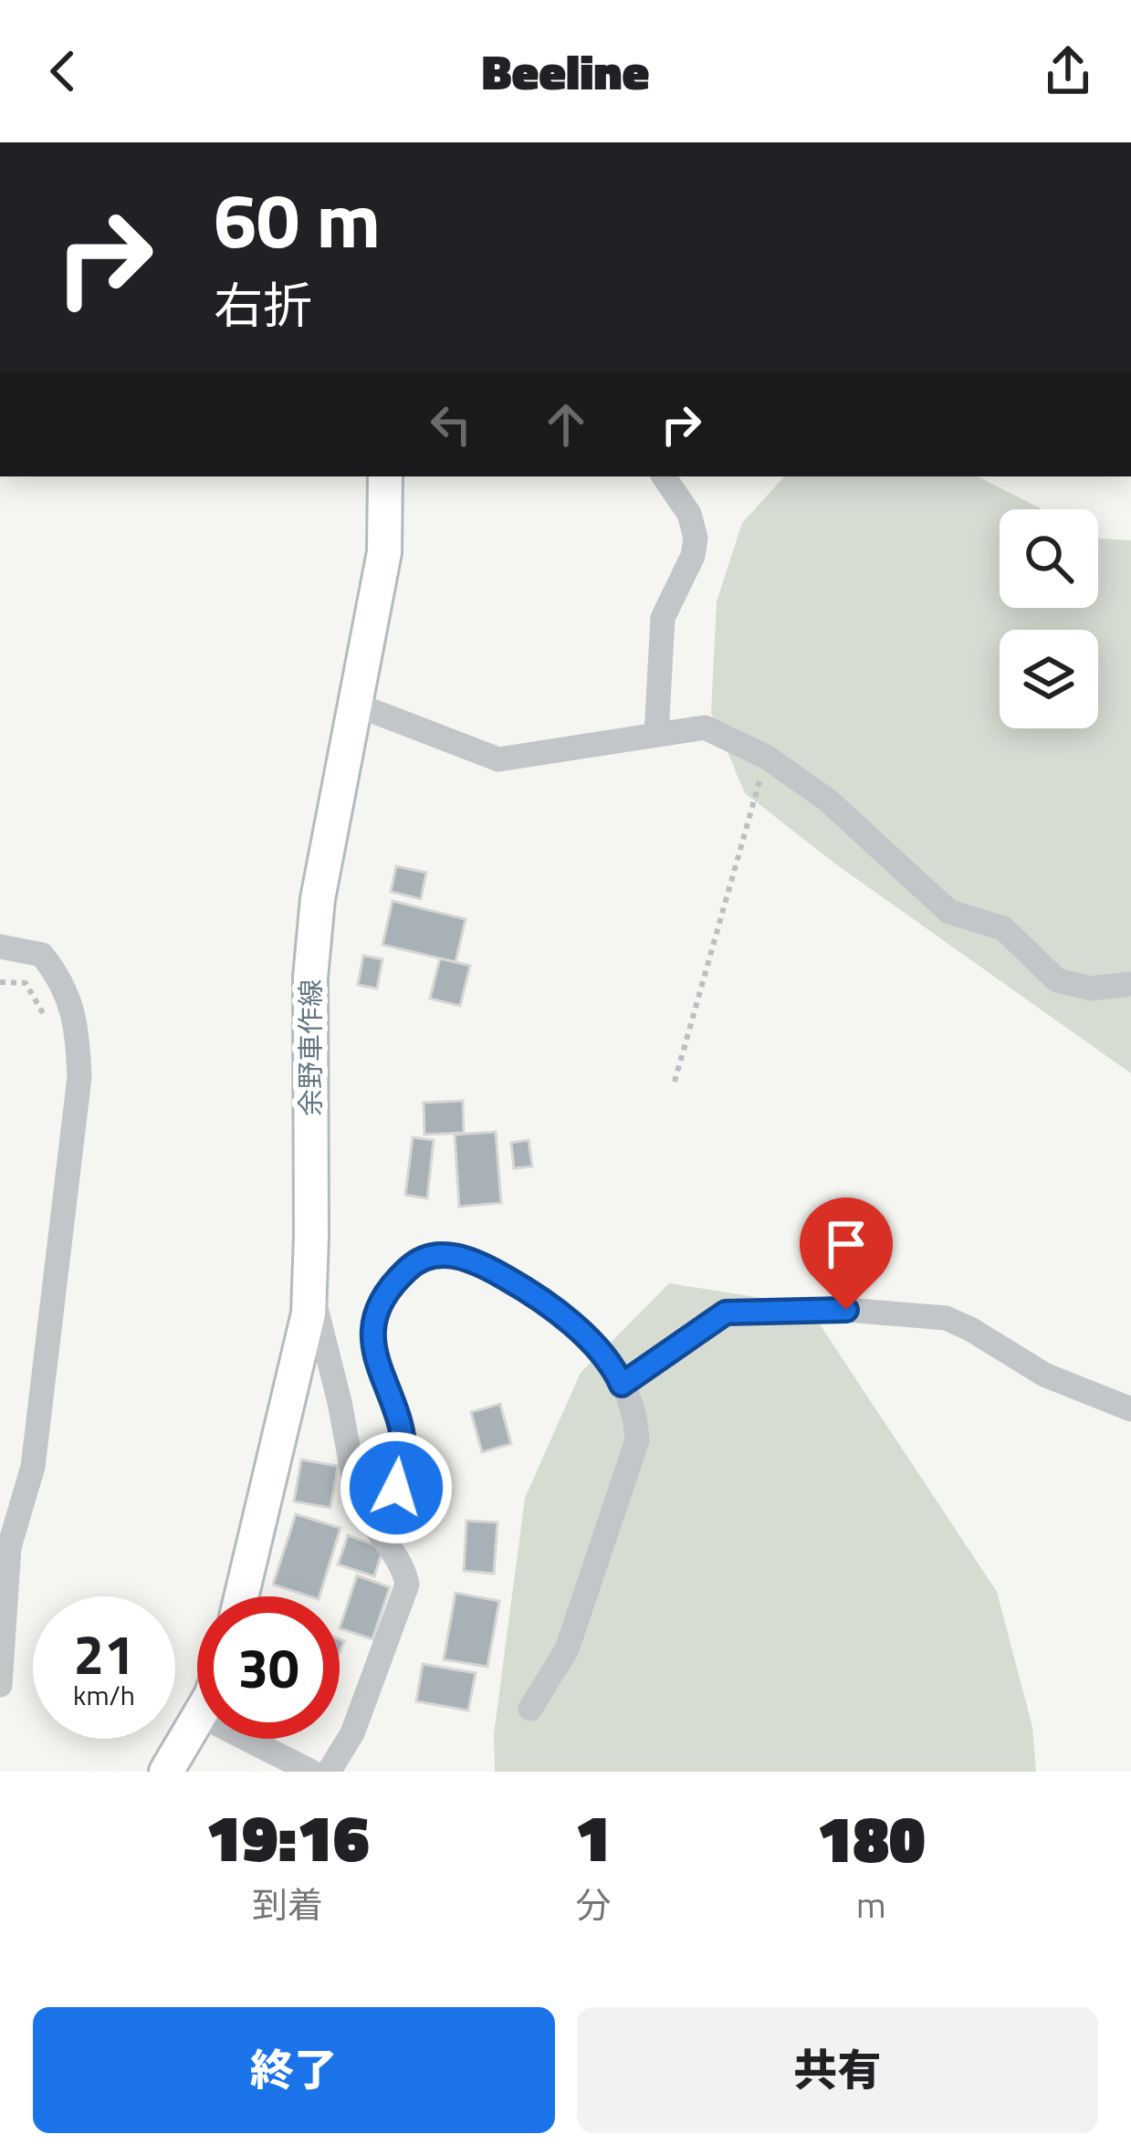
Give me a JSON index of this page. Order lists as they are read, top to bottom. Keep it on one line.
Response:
{"streets":{"main road":["余野車作線"]},"page":{"header":"Beeline","turn":["60 m","右折"],"speed":"21 km/h","limit":"30","eta":["19:16","到着","1","分","180","m"],"buttons":["終了","共有"]}}
